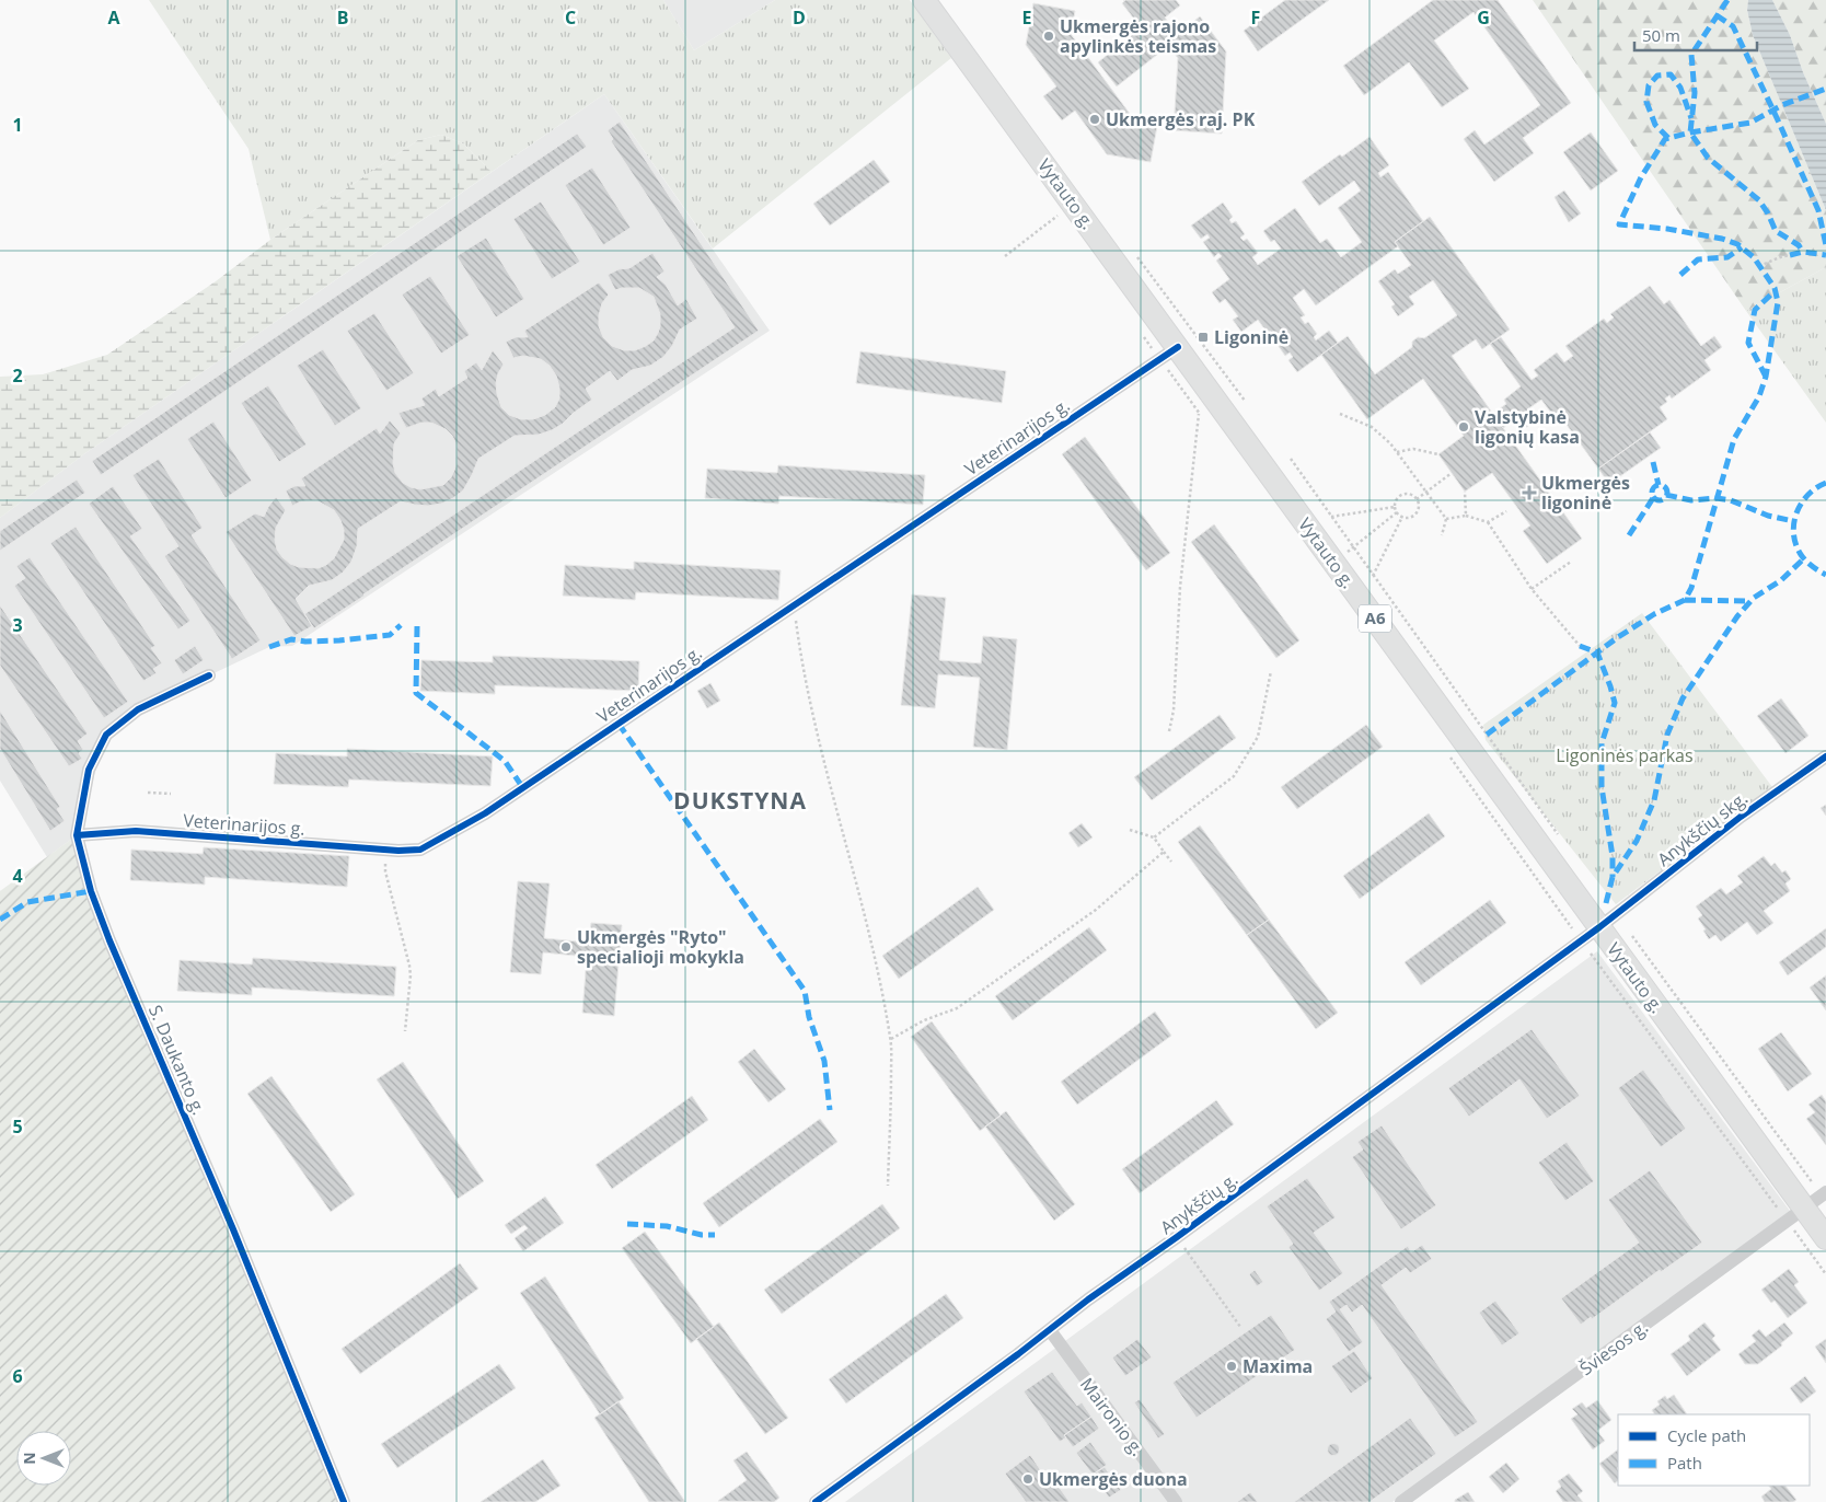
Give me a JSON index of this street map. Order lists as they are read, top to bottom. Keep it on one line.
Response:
{"streets":{"main road":["Vytauto g.","A6"],"street":["Veterinarijos g.","Anykščių skg.","S. Daukanto g.","Anykščių g.","Šviesos g.","Maironio g."]},"crossings":[["Vytauto g.","Veterinarijos g."],["Vytauto g.","Anykščių skg."],["Vytauto g.","Anykščių g."],["Vytauto g.","Šviesos g."],["Veterinarijos g.","S. Daukanto g."],["Anykščių skg.","Anykščių g."],["Anykščių g.","Maironio g."]],"districts":["DUKSTYNA"],"parks":["Ligoninės parkas"],"places":{"other":["Ukmergės rajono apylinkės teismas","Ukmergės raj. PK","Valstybinė ligonių kasa","Ukmergės \"Ryto\" specialioji mokykla","Maxima","Ukmergės duona"],"transit":["Ligoninė"],"health":["Ukmergės ligoninė"]},"legend":["Cycle path","Path"],"scale_bar":"50 m","north":"left","grid":{"columns":["A","B","C","D","E","F","G"],"rows":["1","2","3","4","5","6"]}}
